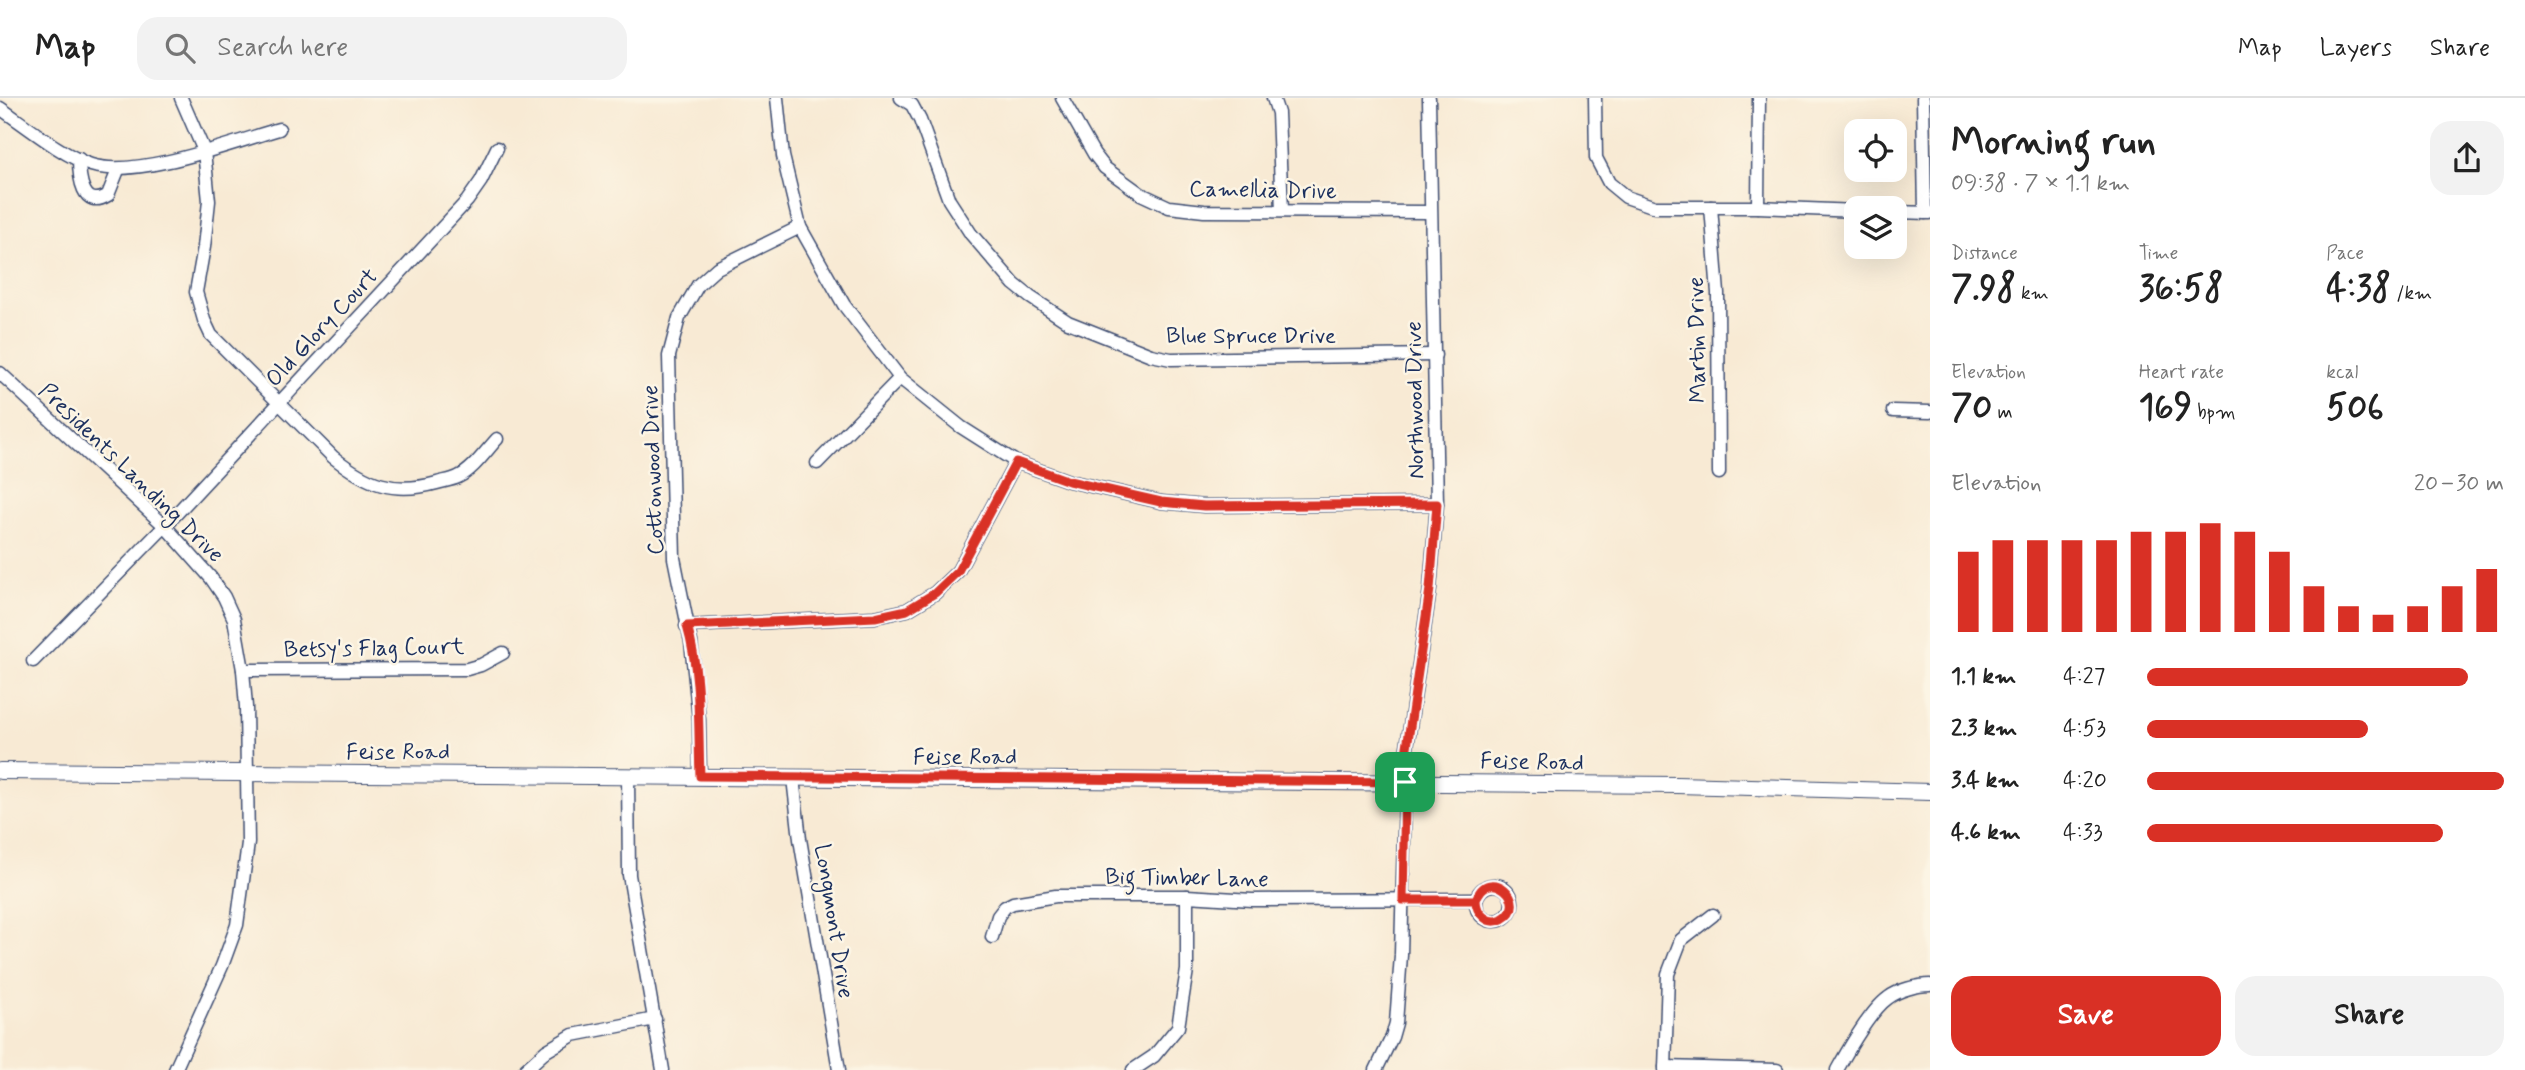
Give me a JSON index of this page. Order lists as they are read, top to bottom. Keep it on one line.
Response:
{"streets":{"main road":["Feise Road"],"street":["Camellia Drive","Old Glory Court","Blue Spruce Drive","Martin Drive","Northwood Drive","Cottonwood Drive","Presidents Landing Drive","Betsy's Flag Court","Big Timber Lane","Longmont Drive"]},"crossings":[["Camellia Drive","Northwood Drive"],["Old Glory Court","Presidents Landing Drive"],["Blue Spruce Drive","Northwood Drive"],["Northwood Drive","Feise Road"],["Northwood Drive","Big Timber Lane"],["Cottonwood Drive","Feise Road"],["Presidents Landing Drive","Betsy's Flag Court"],["Presidents Landing Drive","Feise Road"],["Feise Road","Longmont Drive"]],"page":{"header":"Map","search":"Search here","nav":["Map","Layers","Share"],"heading":["Morning run","09:38 · 7 × 1.1 km"],"stats":[["Distance","7.98 km"],["Time","36:58"],["Pace","4:38 /km"],["Elevation","70 m"],["Heart rate","169 bpm"],["kcal","506"]],"chart":["Elevation","20–30 m"],"list":[{"name":"1.1 km","note":"4:27"},{"name":"2.3 km","note":"4:53"},{"name":"3.4 km","note":"4:20"},{"name":"4.6 km","note":"4:33"}],"buttons":["Save","Share"]}}
